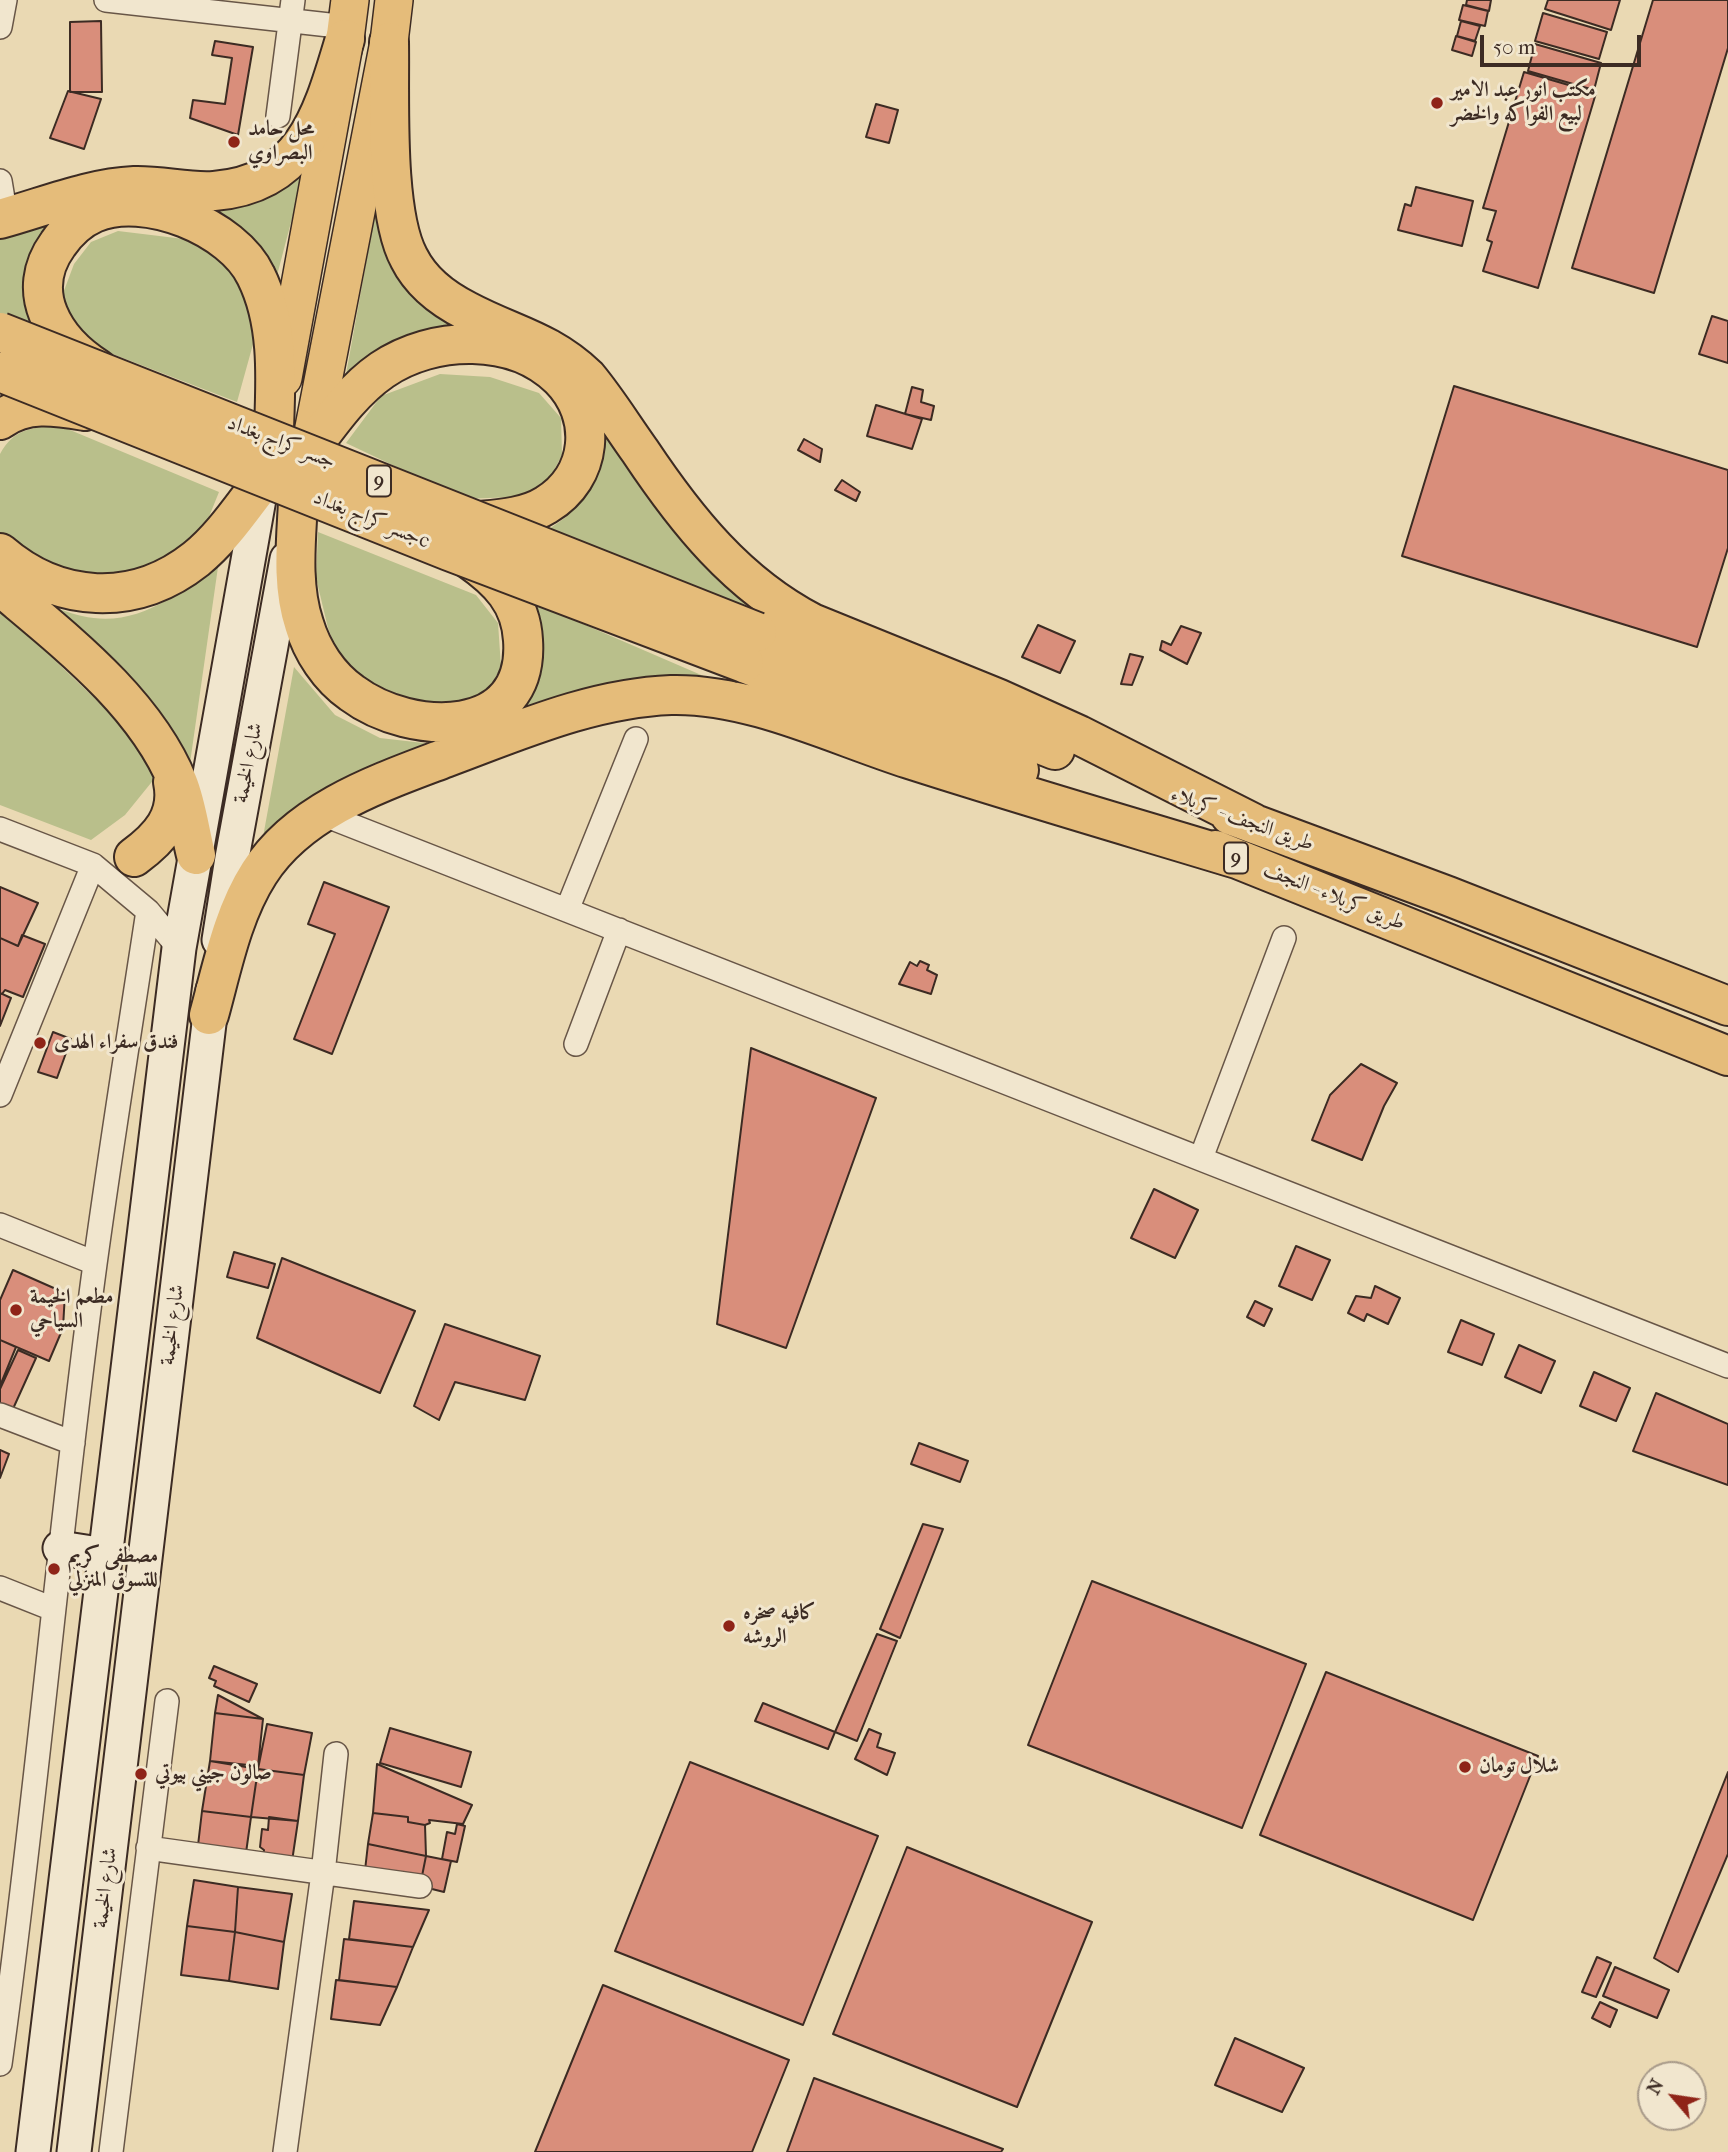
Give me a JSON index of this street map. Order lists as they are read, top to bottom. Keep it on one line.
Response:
{"streets":{"highway":["جسر كراج بغداد","9","جسر كراج بغدادc","طريق النجف - کربلاء","طريق کربلاء - النجف"],"street":["شارع الخيمة"]},"crossings":[["جسر كراج بغداد","جسر كراج بغدادc"],["جسر كراج بغداد","طريق النجف - کربلاء"],["جسر كراج بغداد","طريق کربلاء - النجف"],["جسر كراج بغدادc","طريق النجف - کربلاء"],["جسر كراج بغدادc","طريق کربلاء - النجف"],["طريق النجف - کربلاء","طريق کربلاء - النجف"]],"places":["مكتب انور عبد الامير لبيع الفواكه والخضر","محل حامد البصراوي","فندق سفراء الهدى","مطعم الخيمة السياحي","مصطفى كريم للتسوق المنزلي","كافيه صخره الروشه","شلال تومان","صالون جيني بيوتي"],"scale_bar":"50 m","north":"top left"}
